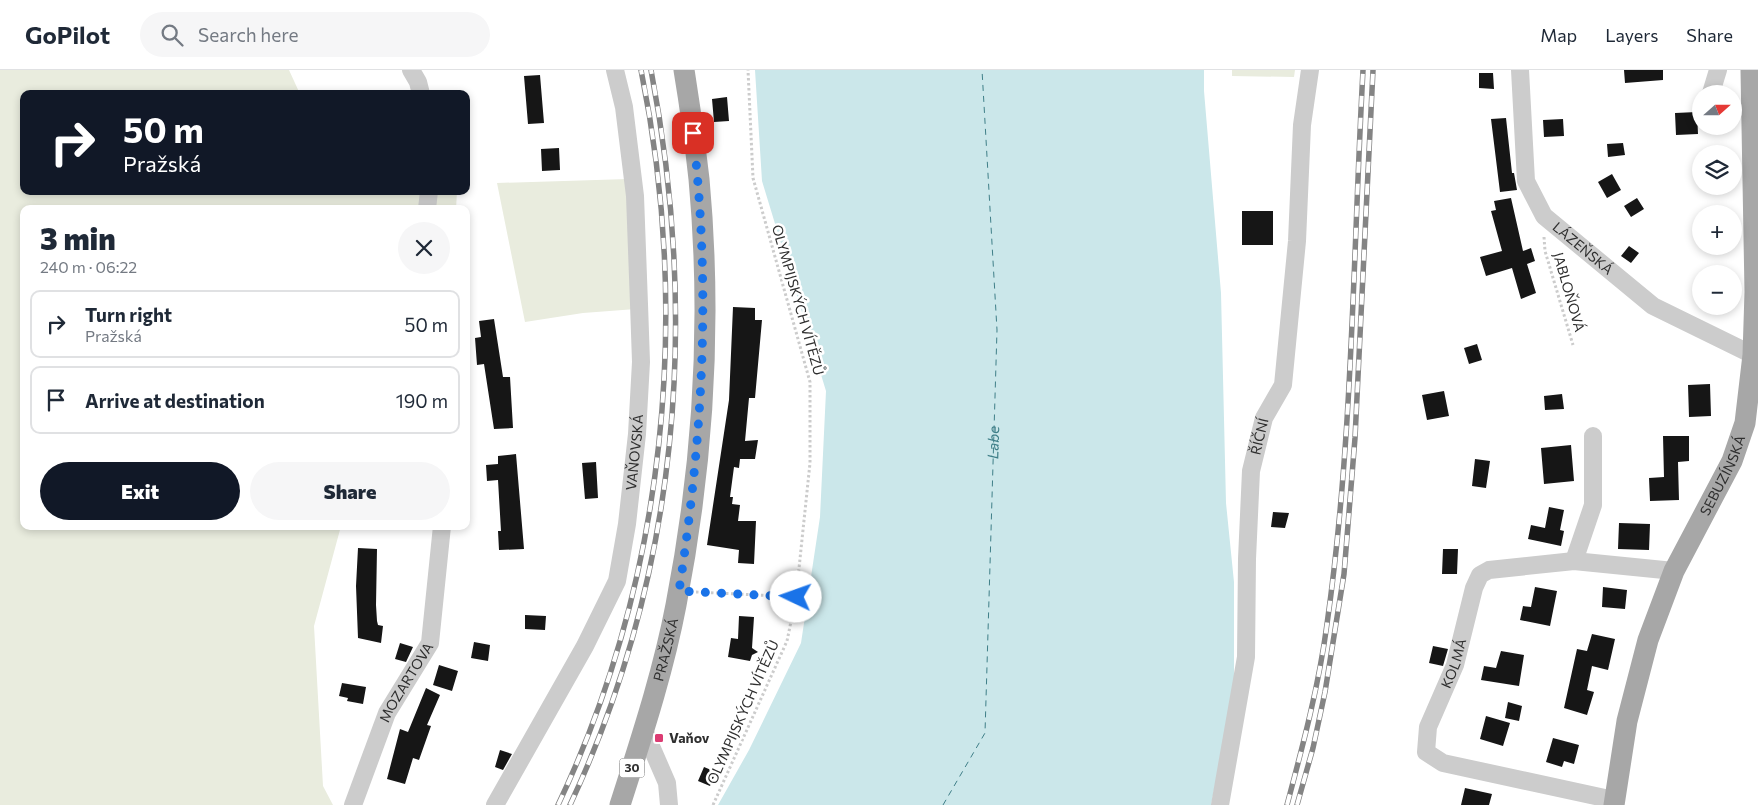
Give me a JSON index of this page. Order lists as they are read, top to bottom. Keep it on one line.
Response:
{"streets":{"main road":["SEBUZÍNSKÁ","PRAŽSKÁ","30"],"street":["LÁZEŇSKÁ","ŘÍČNÍ","VAŇOVSKÁ","KOLMÁ","MOZARTOVA"],"path":["JABLOŇOVÁ","OLYMPIJSKÝCH VÍTĚZŮ"]},"crossings":[["LÁZEŇSKÁ","JABLOŇOVÁ"],["LÁZEŇSKÁ","SEBUZÍNSKÁ"],["SEBUZÍNSKÁ","KOLMÁ"]],"water":["Labe"],"places":{"transit":["Vaňov"]},"north":"right","page":{"header":"GoPilot","search":"Search here","nav":["Map","Layers","Share"],"map_buttons":["+","−"],"turn":["50 m","Pražská"],"heading":["3 min","240 m · 06:22"],"list":[{"name":"Turn right","note":"Pražská","value":"50 m"},{"name":"Arrive at destination","value":"190 m"}],"buttons":["Exit","Share"]}}
